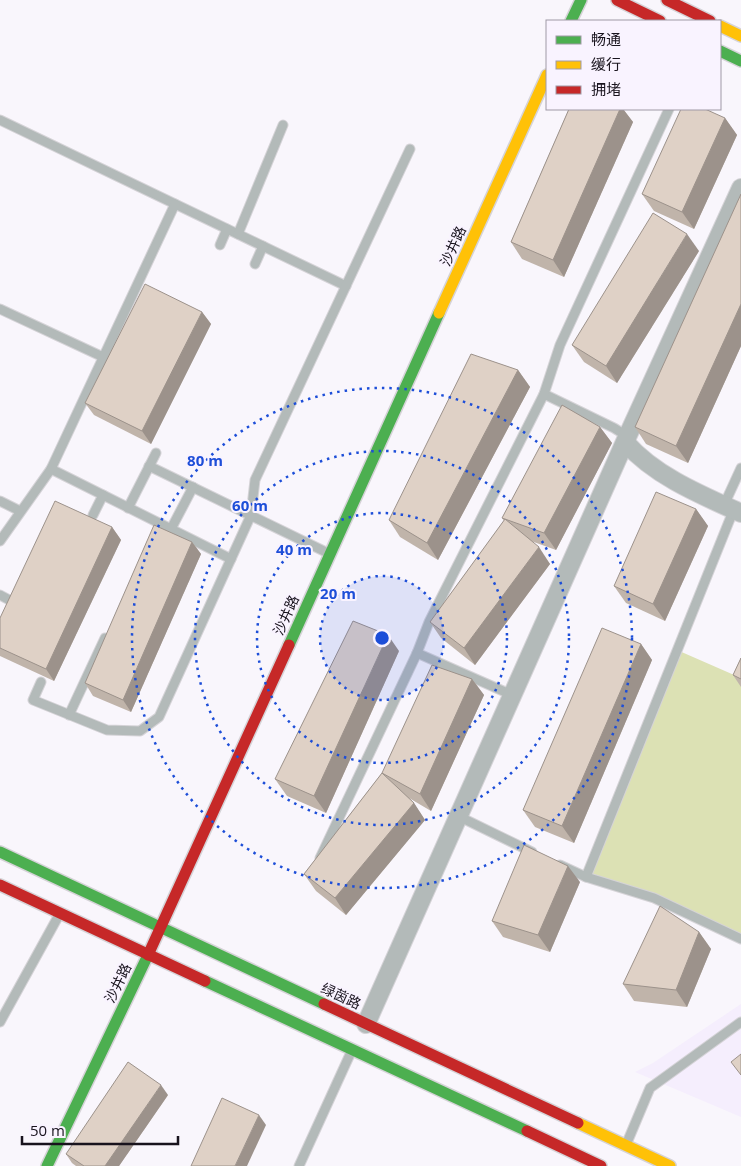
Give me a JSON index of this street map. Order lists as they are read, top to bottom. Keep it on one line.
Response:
{"streets":{"main road":["沙井路","绿茵路"]},"crossings":[["沙井路","绿茵路"]],"legend":["畅通","缓行","拥堵"],"scale_bar":"50 m","rings":["80 m","60 m","40 m","20 m"]}
